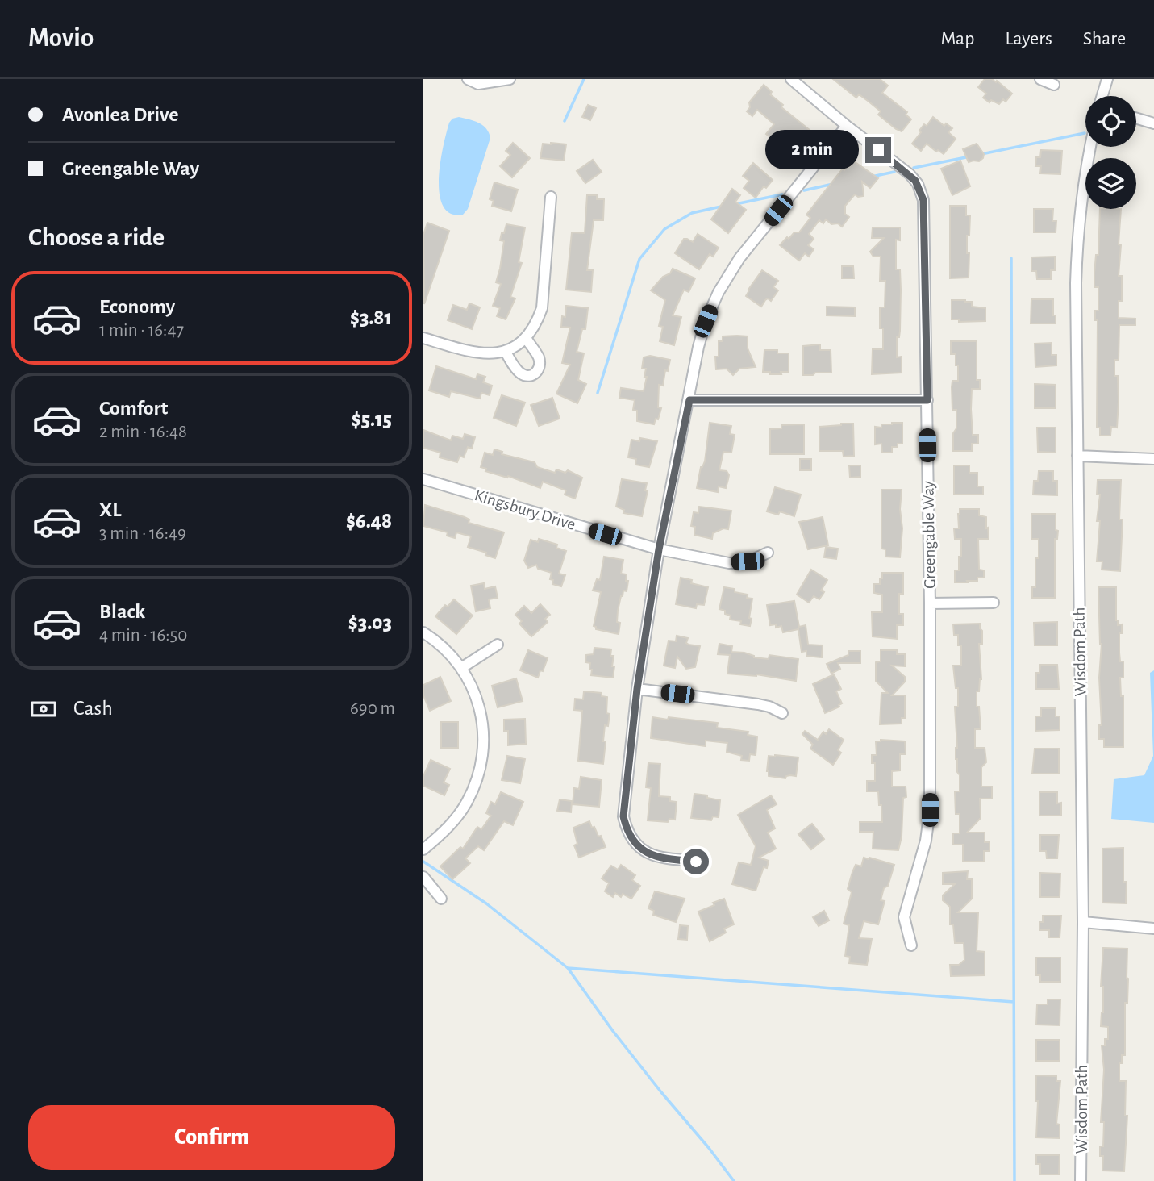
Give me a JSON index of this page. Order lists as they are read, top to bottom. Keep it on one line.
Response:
{"streets":{"street":["Kingsbury Drive","Greengable Way","Wisdom Path"]},"page":{"header":"Movio","nav":["Map","Layers","Share"],"banner":["Avonlea Drive","Greengable Way"],"bubble":"2 min","heading":"Choose a ride","list":[{"name":"Economy","note":"1 min · 16:47","value":"$3.81"},{"name":"Comfort","note":"2 min · 16:48","value":"$5.15"},{"name":"XL","note":"3 min · 16:49","value":"$6.48"},{"name":"Black","note":"4 min · 16:50","value":"$3.03"}],"pay":["Cash","690 m"],"buttons":"Confirm"}}
